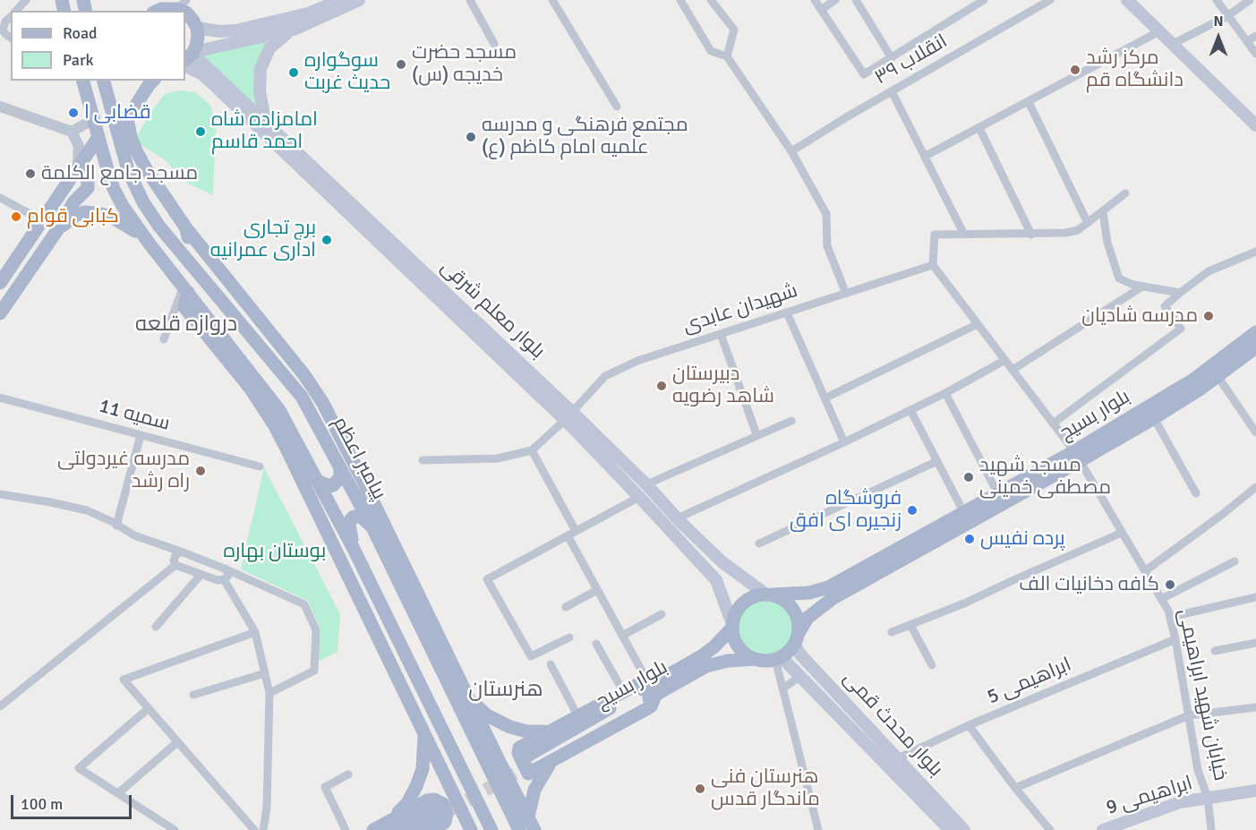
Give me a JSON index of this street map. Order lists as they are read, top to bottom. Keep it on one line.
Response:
{"streets":{"main road":["بلوار معلم شرقی","بلوار بسیج","پیامبر اعظم","بلوار محدث قمی","ابراهیمی 9"],"street":["انقلاب ۳۹","شهیدان عابدی","سمیه 11","ابراهیمی 5","خیابان شهید ابراهیمی"]},"crossings":[["شهیدان عابدی","بلوار معلم شرقی"],["شهیدان عابدی","خیابان شهید ابراهیمی"],["بلوار معلم شرقی","بلوار بسیج"],["بلوار معلم شرقی","بلوار محدث قمی"],["بلوار بسیج","خیابان شهید ابراهیمی"],["بلوار بسیج","بلوار محدث قمی"],["ابراهیمی 5","خیابان شهید ابراهیمی"],["ابراهیمی 5","بلوار محدث قمی"],["خیابان شهید ابراهیمی","ابراهیمی 9"]],"districts":["دروازه قلعه","هنرستان"],"parks":["بوستان بهاره"],"places":["مسجد حضرت خدیجه (س)","مرکز رشد دانشگاه قم","سوگواره حدیث غربت","قضابی ا","امامزاده شاه احمد قاسم","مجتمع فرهنگی و مدرسه علمیه امام کاظم (ع)","مسجد جامع الکلمة","کبابی قوام","برج تجاری اداری عمرانیه","مدرسه شادیان","دبیرستان شاهد رضویه","مدرسه غیردولتی راه رشد","مسجد شهید مصطفی خمینی","فروشگاه زنجیره ای افق","پرده نفیس","کافه دخانیات الف","هنرستان فنی ماندگار قدس"],"legend":["Road","Park"],"scale_bar":"100 m","north":"top"}
